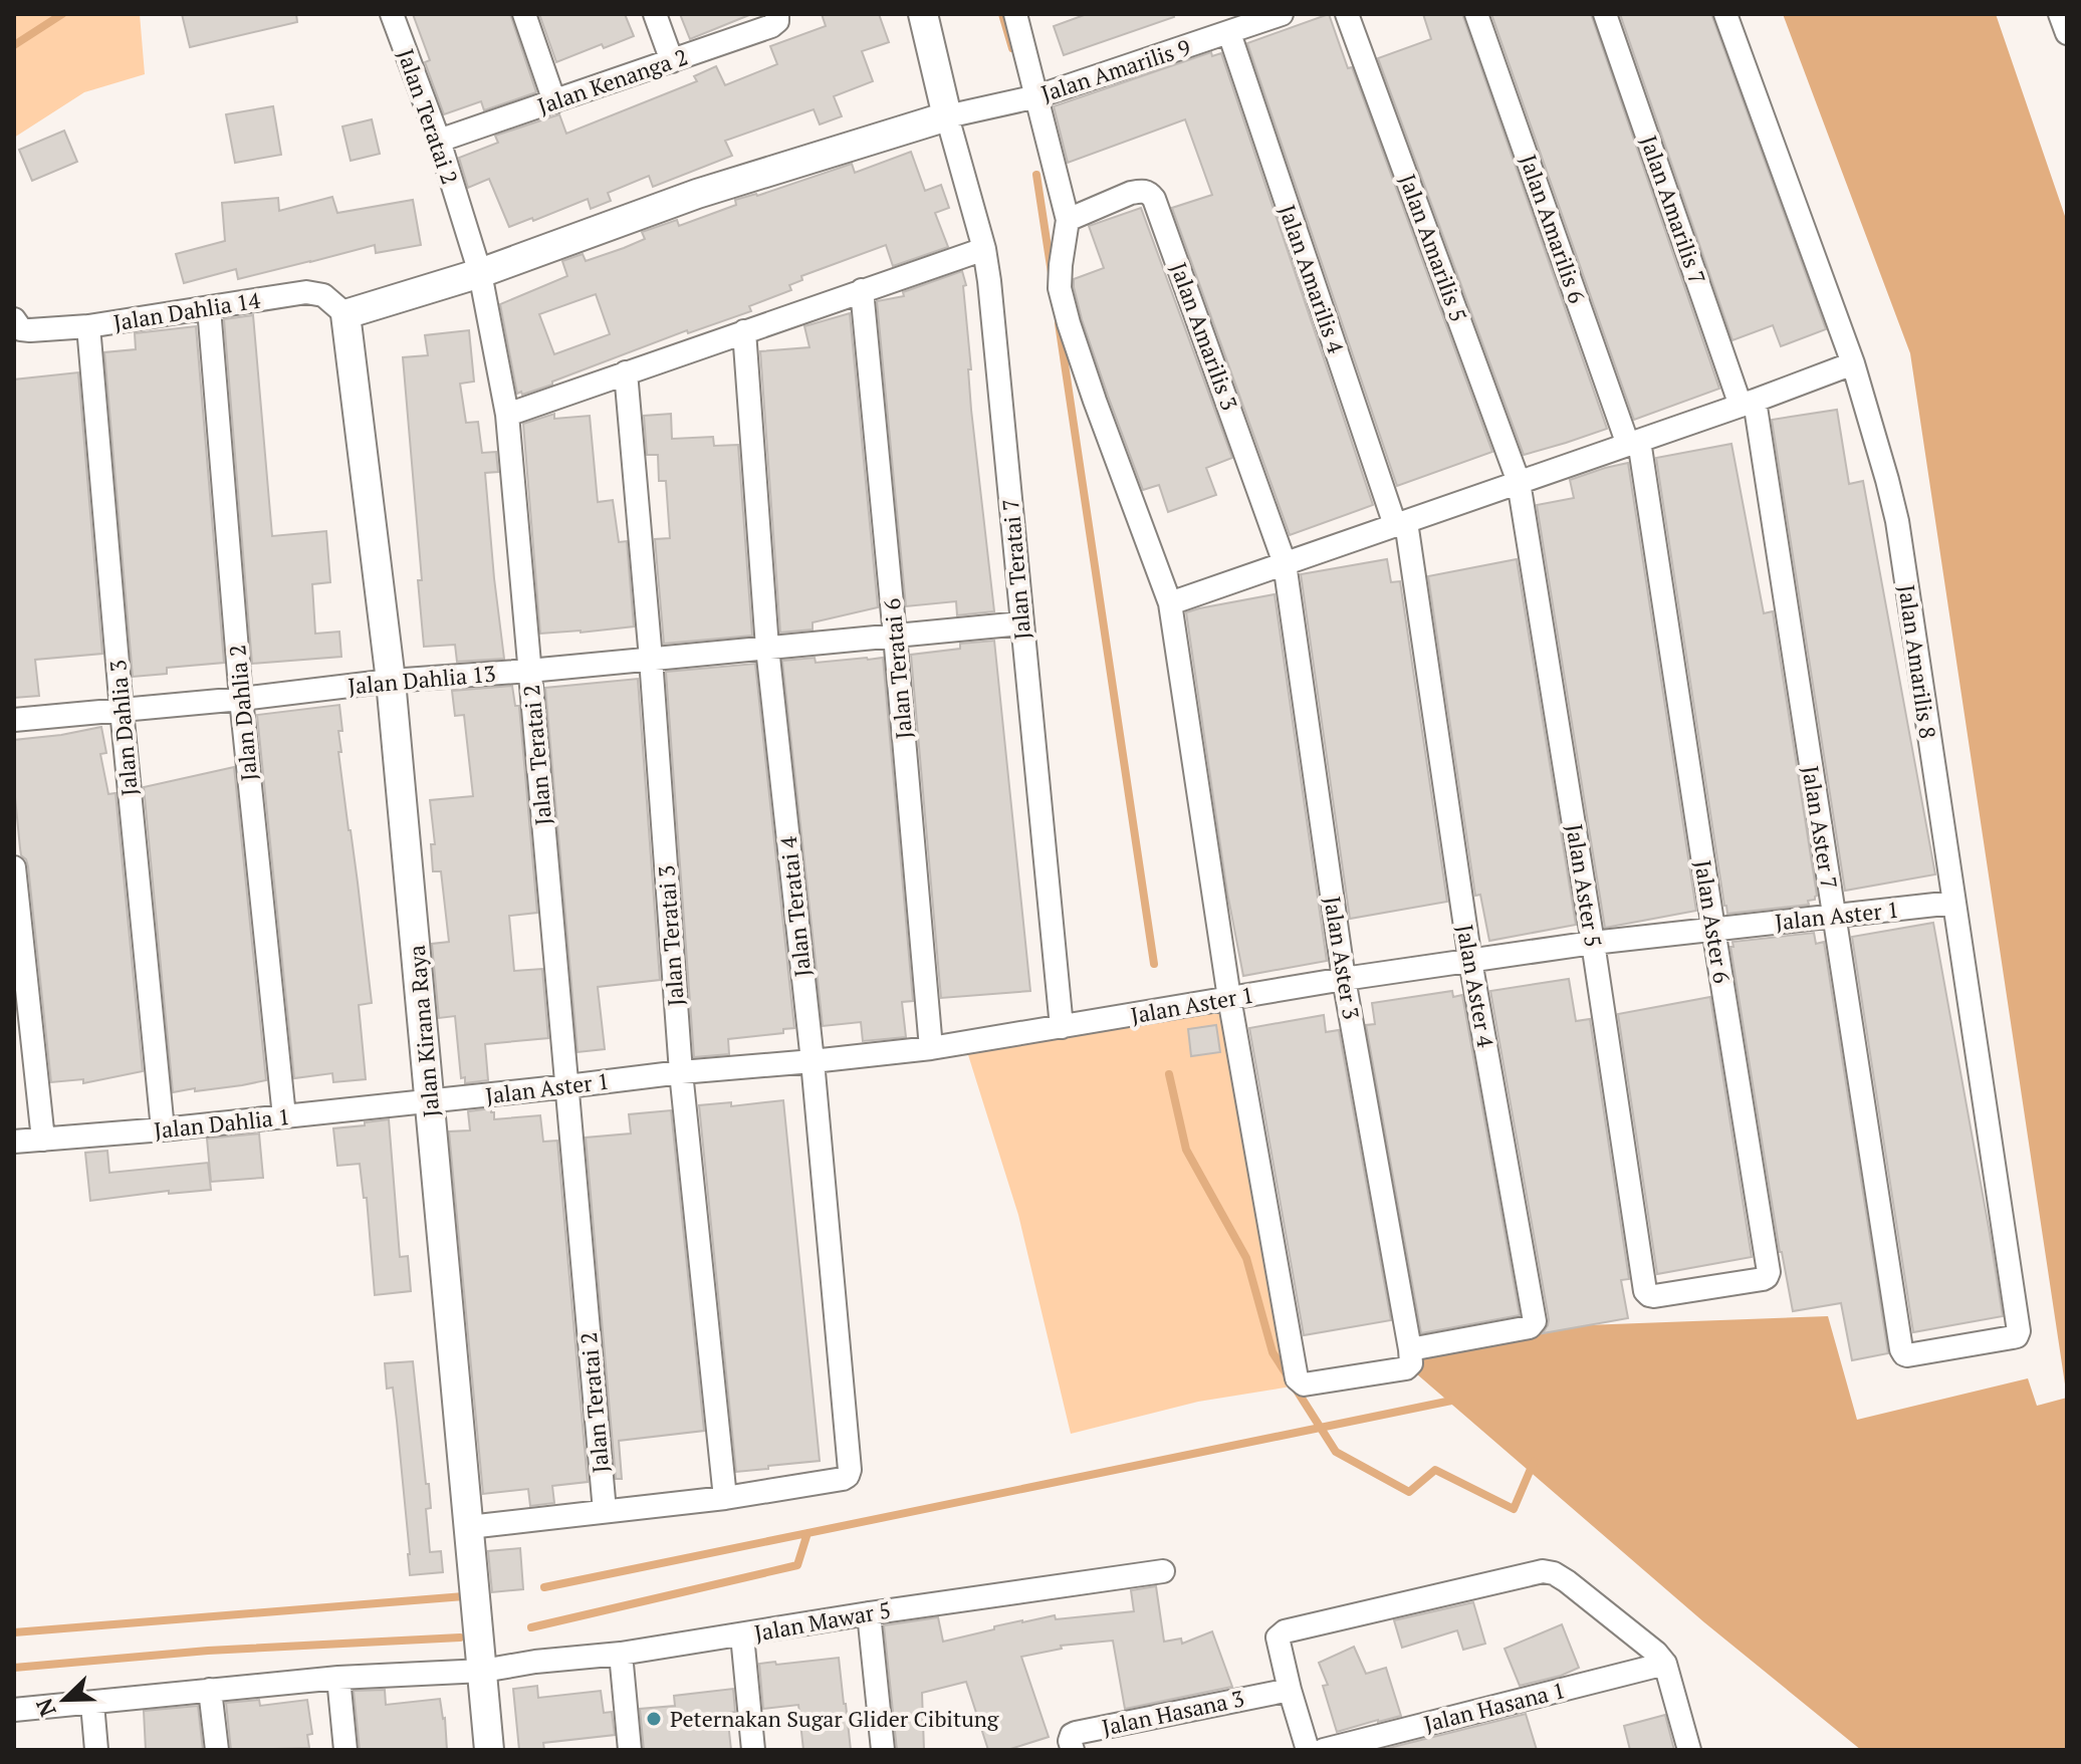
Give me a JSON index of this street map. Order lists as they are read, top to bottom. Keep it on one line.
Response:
{"streets":{"street":["Jalan Amarilis 9","Jalan Kenanga 2","Jalan Teratai 2","Jalan Amarilis 7","Jalan Amarilis 6","Jalan Amarilis 5","Jalan Amarilis 4","Jalan Dahlia 14","Jalan Amarilis 3","Jalan Teratai 7","Jalan Amarilis 8","Jalan Teratai 6","Jalan Dahlia 13","Jalan Dahlia 2","Jalan Dahlia 3","Jalan Aster 7","Jalan Aster 5","Jalan Teratai 4","Jalan Aster 1","Jalan Aster 6","Jalan Teratai 3","Jalan Aster 3","Jalan Aster 4","Jalan Kirana Raya","Jalan Dahlia 1","Jalan Mawar 5","Jalan Hasana 1","Jalan Hasana 3"]},"crossings":[["Jalan Amarilis 9","Jalan Amarilis 4"],["Jalan Amarilis 9","Jalan Teratai 7"],["Jalan Kenanga 2","Jalan Teratai 2"],["Jalan Teratai 2","Jalan Dahlia 13"],["Jalan Teratai 2","Jalan Aster 1"],["Jalan Amarilis 7","Jalan Aster 7"],["Jalan Amarilis 6","Jalan Aster 6"],["Jalan Amarilis 5","Jalan Aster 5"],["Jalan Amarilis 4","Jalan Aster 4"],["Jalan Dahlia 14","Jalan Dahlia 2"],["Jalan Dahlia 14","Jalan Dahlia 3"],["Jalan Dahlia 14","Jalan Kirana Raya"],["Jalan Amarilis 3","Jalan Aster 3"],["Jalan Teratai 7","Jalan Dahlia 13"],["Jalan Teratai 7","Jalan Aster 1"],["Jalan Amarilis 8","Jalan Aster 7"],["Jalan Amarilis 8","Jalan Aster 1"],["Jalan Teratai 6","Jalan Dahlia 13"],["Jalan Teratai 6","Jalan Aster 1"],["Jalan Dahlia 13","Jalan Dahlia 2"],["Jalan Dahlia 13","Jalan Dahlia 3"],["Jalan Dahlia 13","Jalan Teratai 4"],["Jalan Dahlia 13","Jalan Teratai 3"],["Jalan Dahlia 13","Jalan Kirana Raya"],["Jalan Dahlia 2","Jalan Dahlia 1"],["Jalan Dahlia 3","Jalan Dahlia 1"],["Jalan Aster 7","Jalan Aster 1"],["Jalan Aster 5","Jalan Aster 1"],["Jalan Aster 5","Jalan Aster 6"],["Jalan Teratai 4","Jalan Aster 1"],["Jalan Teratai 4","Jalan Teratai 3"],["Jalan Aster 1","Jalan Aster 6"],["Jalan Aster 1","Jalan Teratai 3"],["Jalan Aster 1","Jalan Aster 3"],["Jalan Aster 1","Jalan Aster 4"],["Jalan Aster 1","Jalan Kirana Raya"],["Jalan Aster 1","Jalan Dahlia 1"],["Jalan Aster 3","Jalan Aster 4"],["Jalan Kirana Raya","Jalan Dahlia 1"],["Jalan Kirana Raya","Jalan Mawar 5"]],"places":["Peternakan Sugar Glider Cibitung"],"north":"bottom left"}
